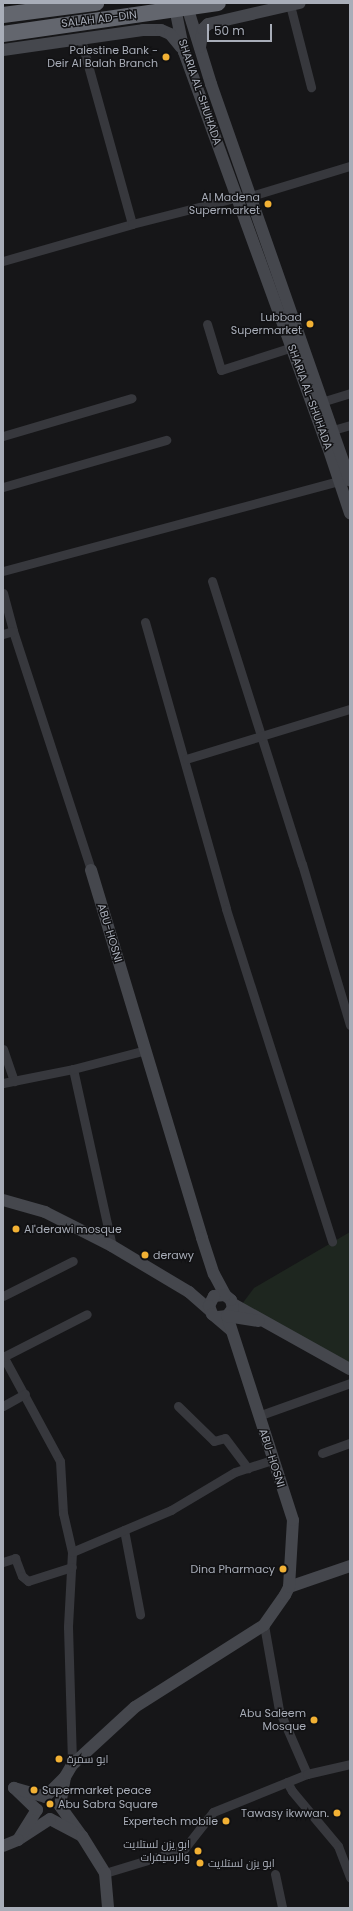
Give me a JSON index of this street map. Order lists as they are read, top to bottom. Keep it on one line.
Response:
{"streets":{"highway":["SALAH AD-DIN"],"street":["SHARIA AL-SHUHADA","ABU-HOSNI"]},"crossings":[["SALAH AD-DIN","SHARIA AL-SHUHADA"]],"places":["Palestine Bank - Deir Al Balah Branch","Al Madena Supermarket","Lubbad Supermarket","Al'derawi mosque","derawy","Dina Pharmacy","Abu Saleem Mosque","ابو سمرة","Supermarket peace","Abu Sabra Square","Tawasy ikwwan.","Expertech mobile","ابو يزن لستلايت والرسيفرات","ابو يزن لستلايت"],"scale_bar":"50 m"}
